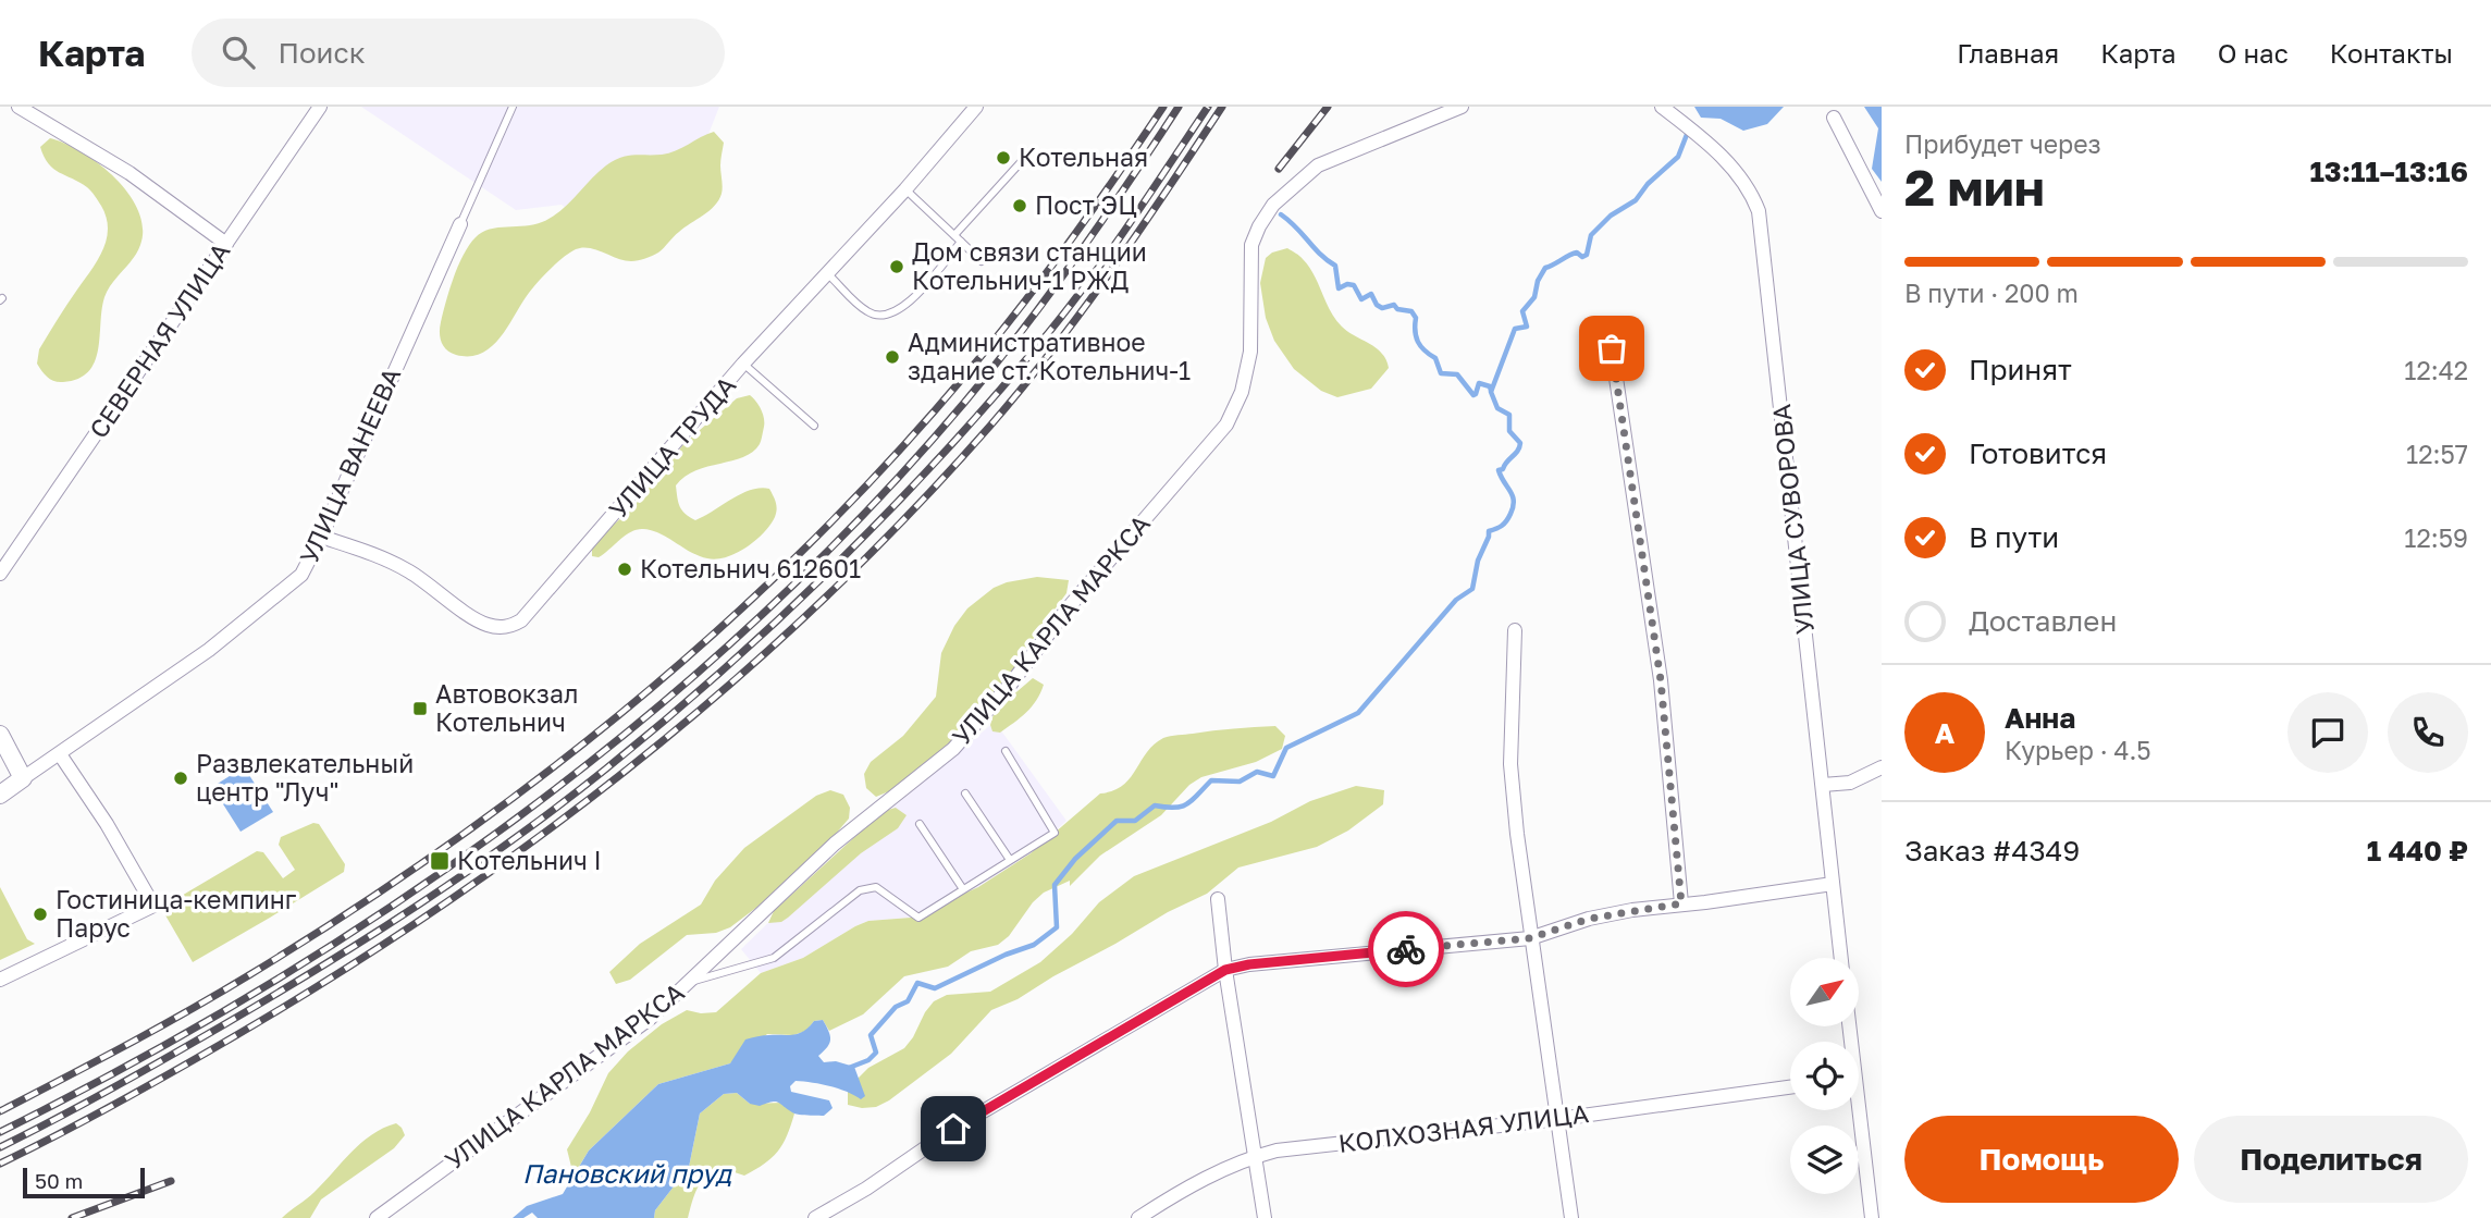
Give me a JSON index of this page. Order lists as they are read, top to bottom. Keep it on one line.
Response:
{"streets":{"street":["СЕВЕРНАЯ УЛИЦА","УЛИЦА ТРУДА","УЛИЦА ВАНЕЕВА","УЛИЦА СУВОРОВА","УЛИЦА КАРЛА МАРКСА","КОЛХОЗНАЯ УЛИЦА"]},"crossings":[["УЛИЦА ТРУДА","УЛИЦА ВАНЕЕВА"]],"water":["Пановский пруд"],"places":{"other":["Котельная","Пост ЭЦ","Дом связи станции Котельнич-1 РЖД","Административное здание ст. Котельнич-1","Котельнич 612601","Развлекательный центр \"Луч\"","Гостиница-кемпинг Парус"],"transit":["Автовокзал Котельнич","Котельнич I"]},"scale_bar":"50 m","north":"top right","page":{"header":"Карта","search":"Поиск","nav":["Главная","Карта","О нас","Контакты"],"heading":["2 мин","Прибудет через","13:11–13:16"],"panel":["Анна","Курьер · 4.5","Заказ #4349","1 440 ₽"],"bar":"В пути · 200 m","list":[["Принят","12:42"],["Готовится","12:57"],["В пути","12:59"],"Доставлен"],"round":"А","buttons":["Помощь","Поделиться"],"scale":"50 m"}}
